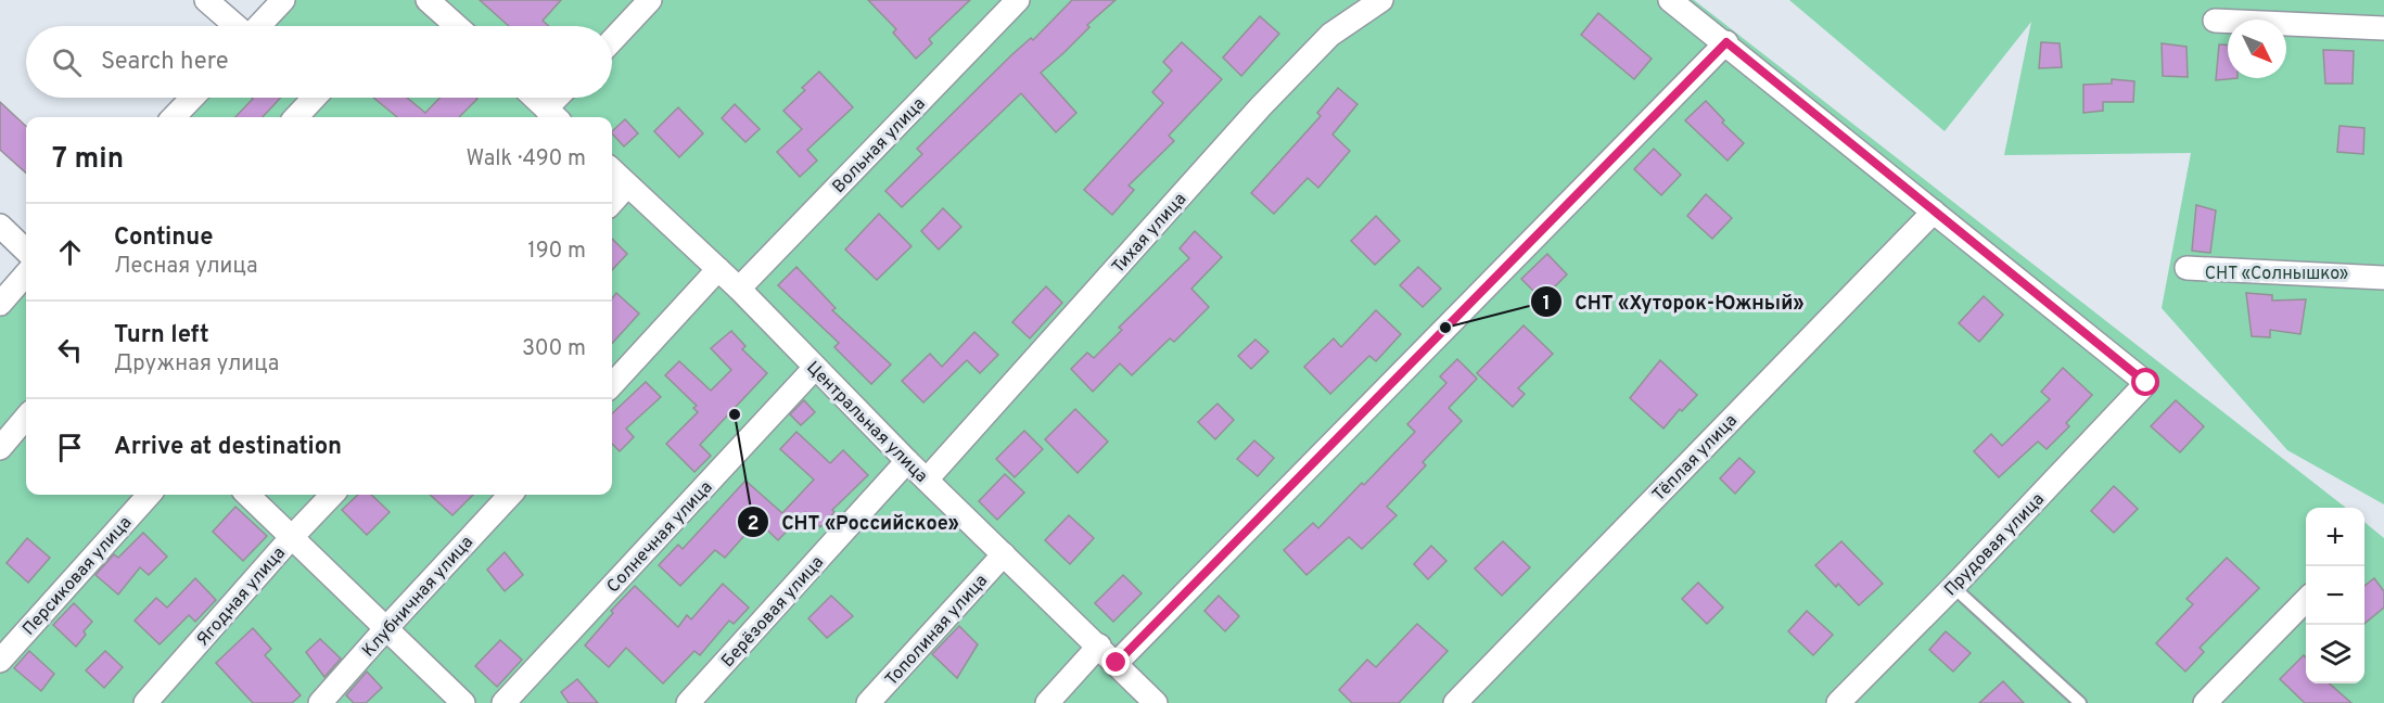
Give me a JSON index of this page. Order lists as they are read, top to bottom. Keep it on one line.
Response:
{"streets":{"street":["Вольная улица","Тихая улица","Центральная улица","Тёплая улица","Солнечная улица","Прудовая улица","Персиковая улица","Ягодная улица","Клубничная улица","Берёзовая улица","Тополиная улица"]},"crossings":[["Вольная улица","Центральная улица"],["Тихая улица","Центральная улица"],["Центральная улица","Солнечная улица"],["Центральная улица","Берёзовая улица"],["Центральная улица","Тополиная улица"],["Тёплая улица","Прудовая улица"]],"parks":["СНТ «Солнышко»"],"places":["СНТ «Хуторок-Южный»","СНТ «Российское»"],"north":"bottom right","page":{"search":"Search here","heading":["7 min","Walk · 490 m"],"list":[["Continue","Лесная улица","190 m"],["Turn left","Дружная улица","300 m"],"Arrive at destination"],"map_buttons":["+","−"]}}
